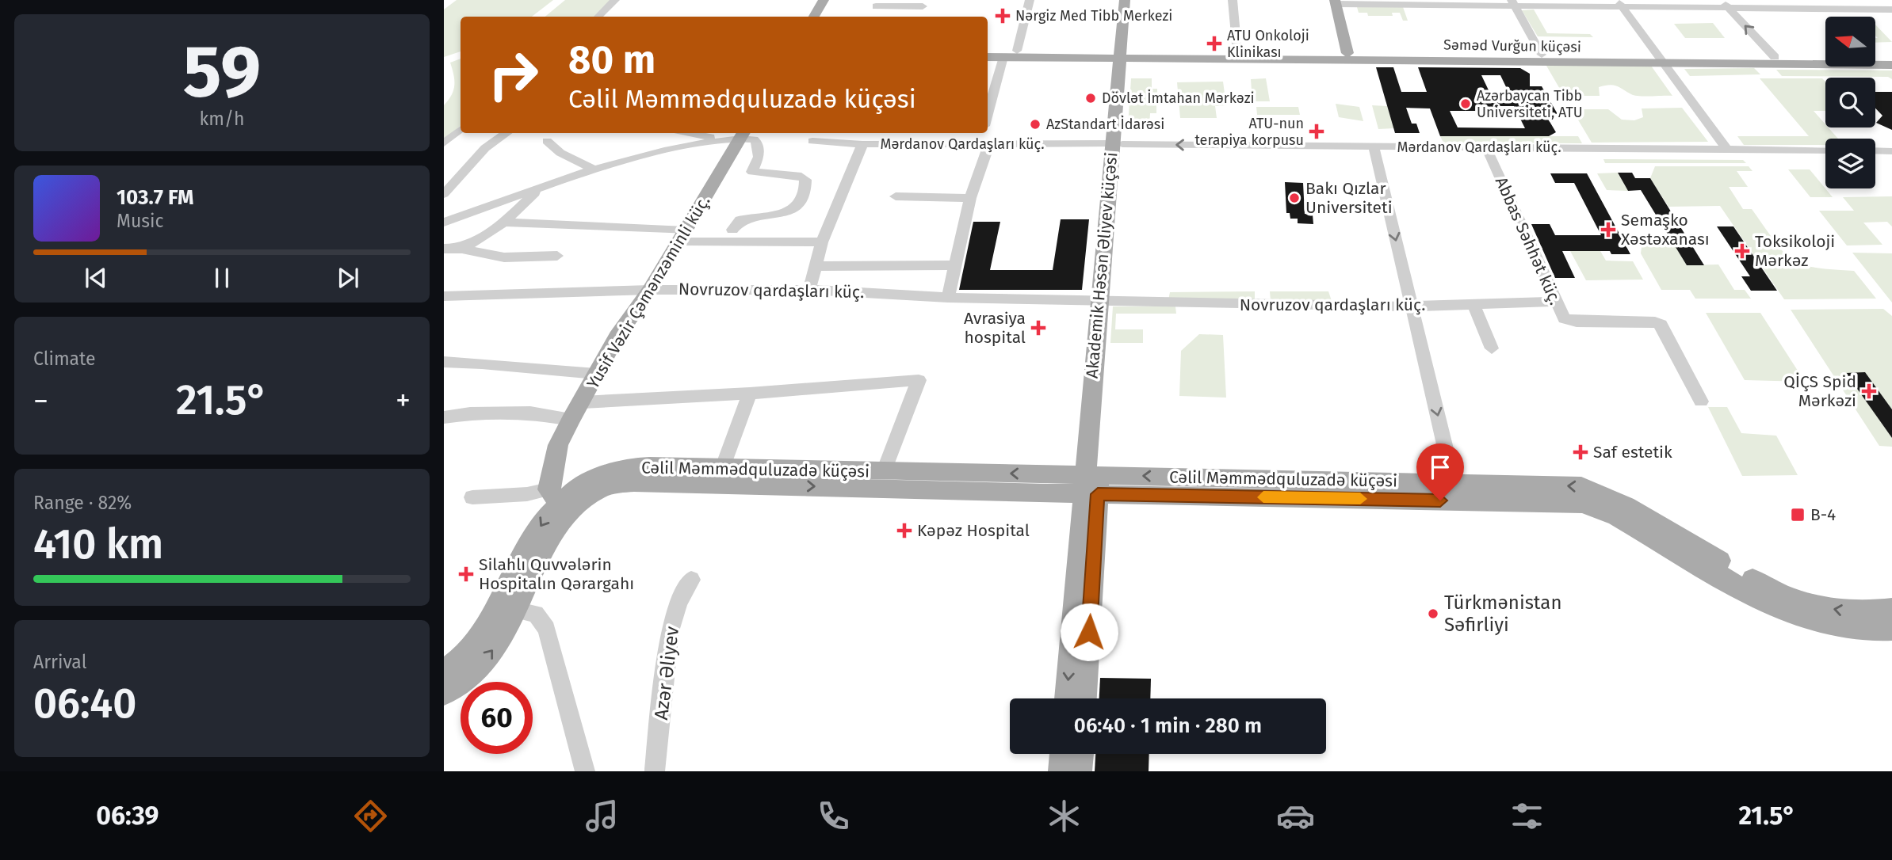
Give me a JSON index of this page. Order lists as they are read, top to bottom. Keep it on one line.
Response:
{"streets":{"main road":["Səməd Vurğun küçəsi","Akademik Həsən Əliyev küçəsi","Yusif Vəzir Çəmənzəminli küç.","Cəlil Məmmədquluzadə küçəsi"],"street":["Mərdanov Qardaşları küç.","Abbas Səhhət küç.","Novruzov qardaşları küç.","Azər Əliyev"]},"crossings":[["Səməd Vurğun küçəsi","Akademik Həsən Əliyev küçəsi"],["Mərdanov Qardaşları küç.","Abbas Səhhət küç."],["Mərdanov Qardaşları küç.","Akademik Həsən Əliyev küçəsi"],["Abbas Səhhət küç.","Novruzov qardaşları küç."],["Akademik Həsən Əliyev küçəsi","Novruzov qardaşları küç."],["Akademik Həsən Əliyev küçəsi","Cəlil Məmmədquluzadə küçəsi"],["Novruzov qardaşları küç.","Yusif Vəzir Çəmənzəminli küç."],["Yusif Vəzir Çəmənzəminli küç.","Cəlil Məmmədquluzadə küçəsi"]],"places":{"health":["Nərgiz Med Tibb Merkezi","ATU Onkoloji Klinikası","ATU-nun terapiya korpusu","Semaşko Xəstəxanası","Toksikoloji Mərkəz","Avrasiya hospital","QİÇS Spid Mərkəzi","Saf estetik","Kəpəz Hospital","Silahlı Quvvələrin Hospitalın Qərargahı"],"other":["Dövlət İmtahan Mərkəzi","Azərbaycan Tibb Universiteti, ATU","AzStandart İdarəsi","Bakı Qızlar Universiteti","Türkmənistan Səfirliyi"],"transit":["B-4"]},"north":"left","page":{"tile":[["59","km/h"],"Climate",["Range · 82%","410 km"],["Arrival","06:40"]],"turn":["80 m","Cəlil Məmmədquluzadə küçəsi"],"song":["103.7 FM","Music"],"heat":["−","21.5°","+"],"limit":"60","trip":"06:40 · 1 min · 280 m","tabs":["06:39","21.5°"]}}
